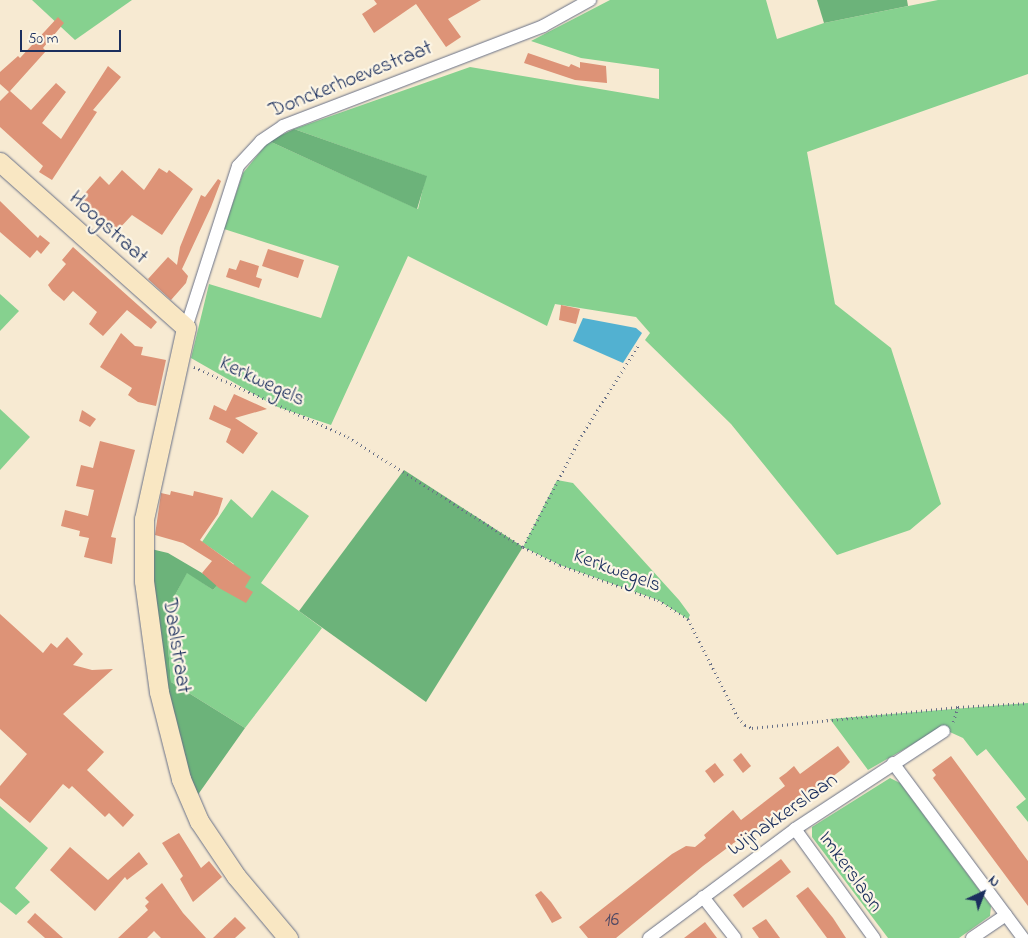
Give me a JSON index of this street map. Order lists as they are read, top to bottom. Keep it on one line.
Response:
{"streets":{"street":["Donckerhoevestraat","Hoogstraat","Daalstraat","Wijnakkerslaan","Imkerslaan"],"path":["Kerkwegels"]},"crossings":[["Donckerhoevestraat","Hoogstraat"],["Donckerhoevestraat","Daalstraat"],["Hoogstraat","Daalstraat"],["Kerkwegels","Daalstraat"],["Wijnakkerslaan","Imkerslaan"]],"house_numbers":["16"],"scale_bar":"50 m","north":"top right"}
